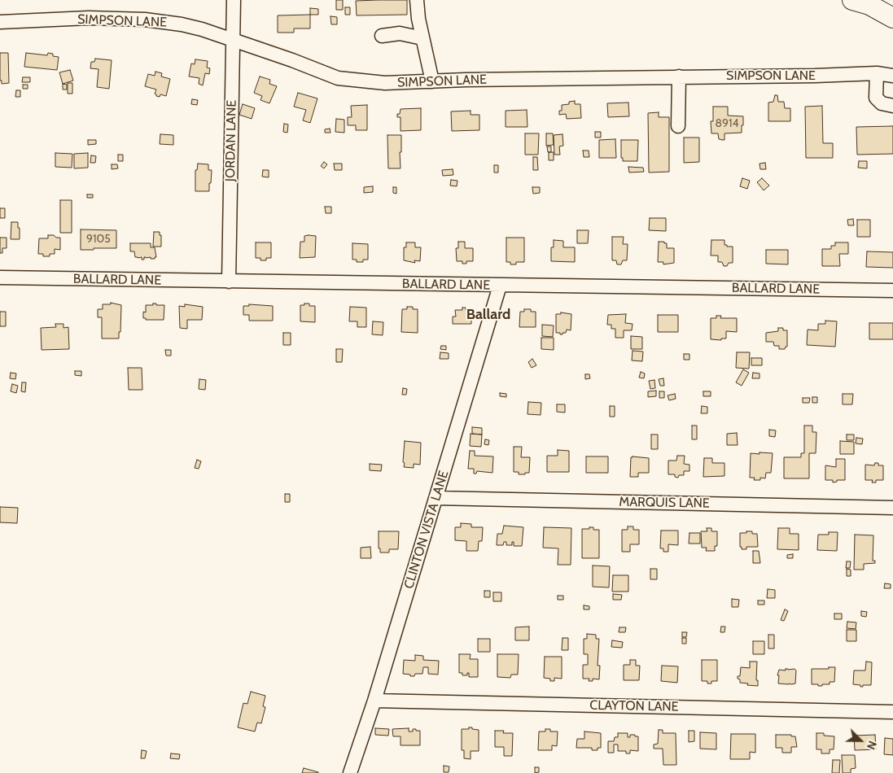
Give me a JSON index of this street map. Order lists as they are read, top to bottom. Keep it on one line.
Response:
{"streets":{"street":["SIMPSON LANE","JORDAN LANE","BALLARD LANE","MARQUIS LANE","CLINTON VISTA LANE","CLAYTON LANE"]},"crossings":[["SIMPSON LANE","JORDAN LANE"],["JORDAN LANE","BALLARD LANE"],["BALLARD LANE","CLINTON VISTA LANE"],["MARQUIS LANE","CLINTON VISTA LANE"],["CLINTON VISTA LANE","CLAYTON LANE"]],"districts":["Ballard"],"house_numbers":["8914","9105"],"north":"bottom right"}
